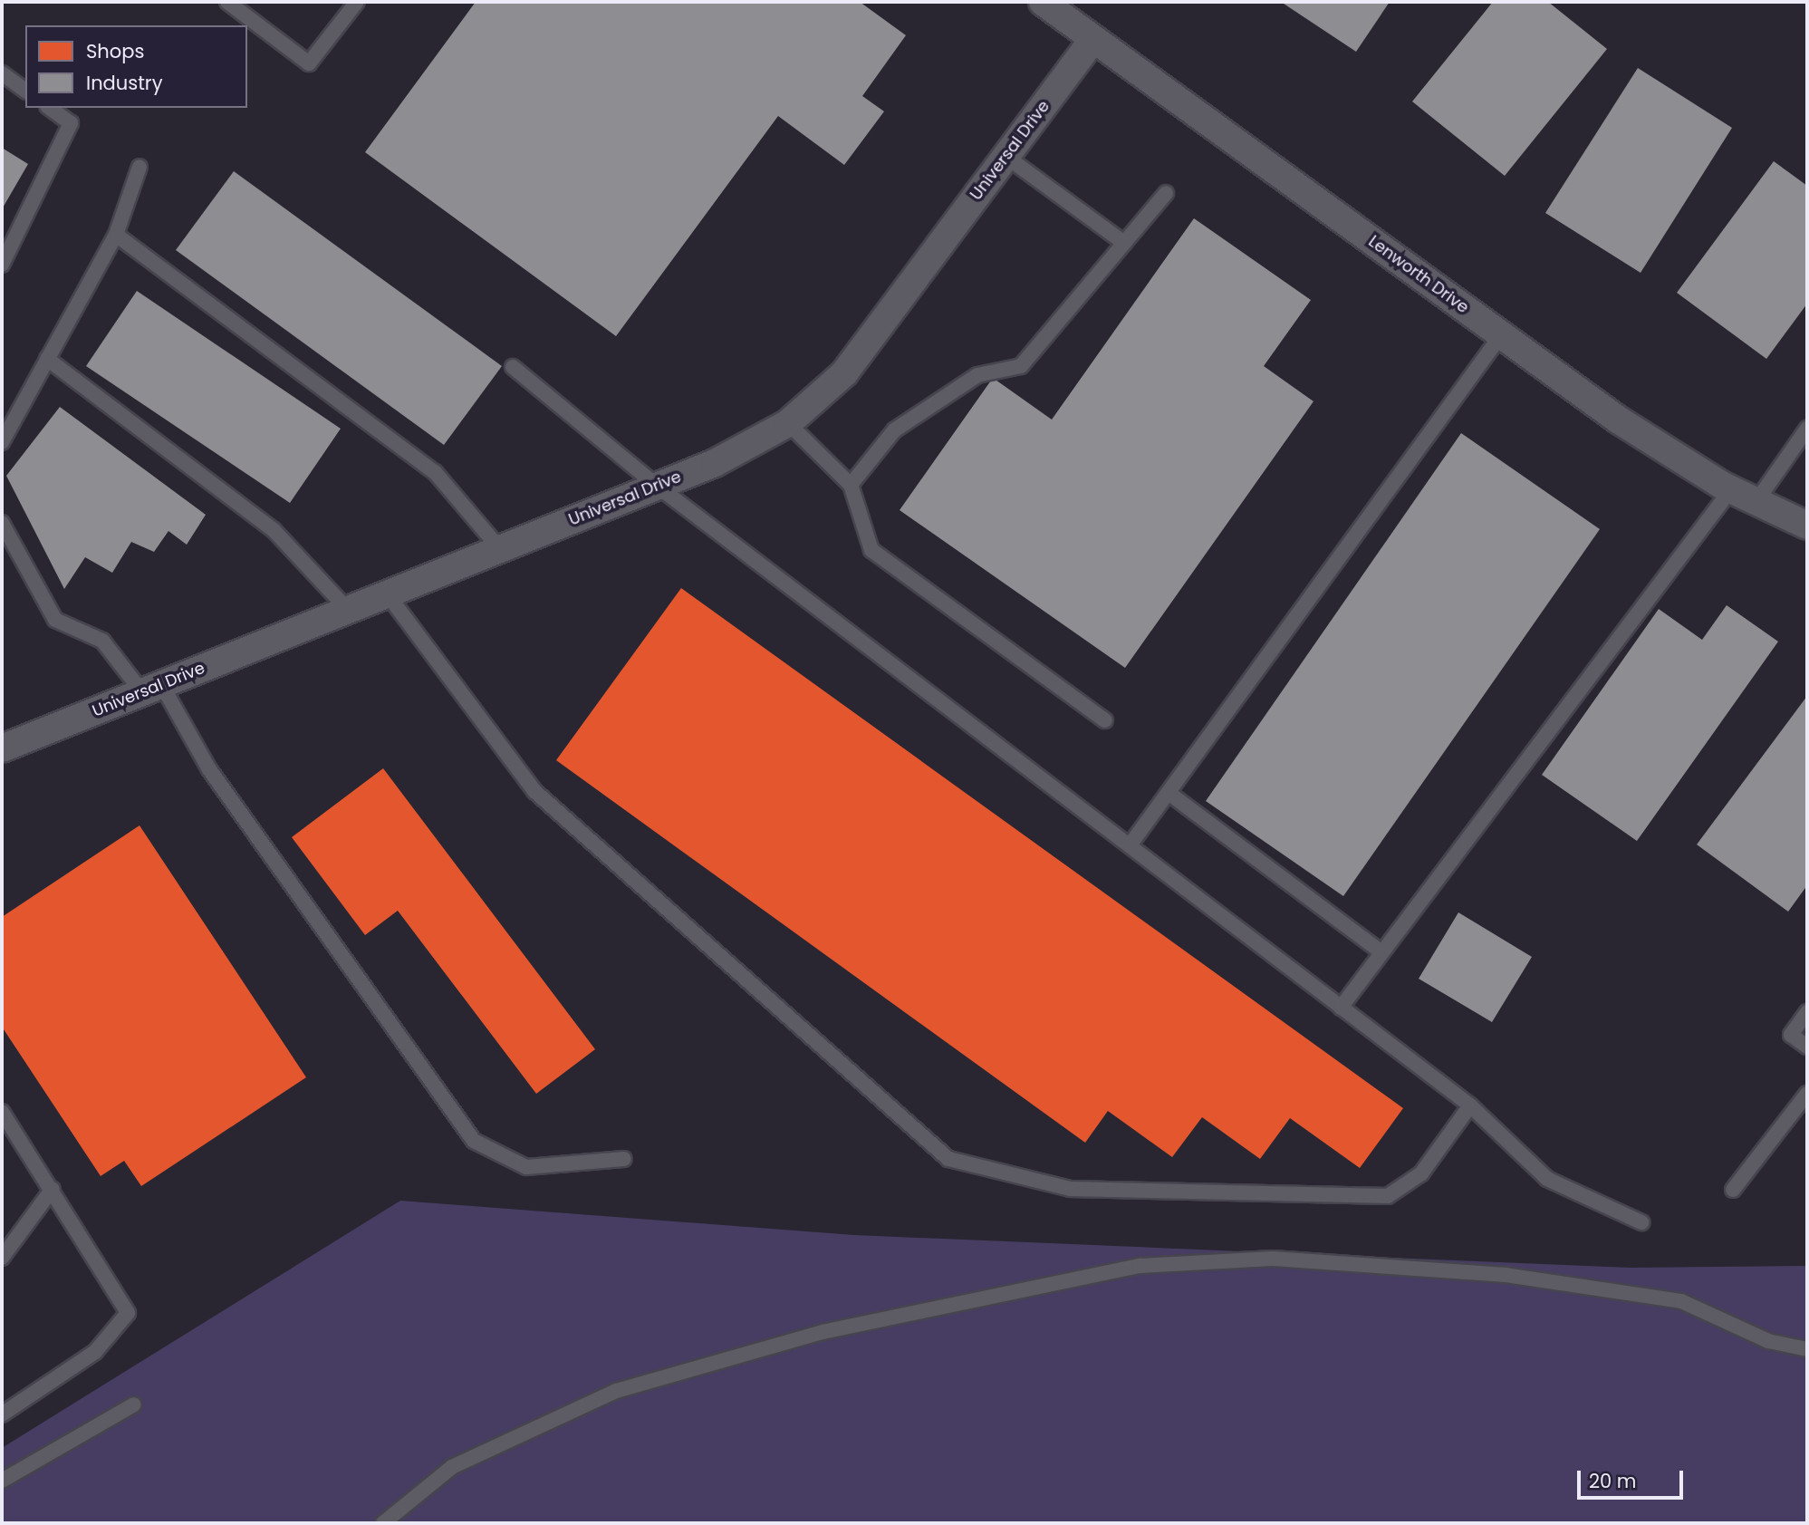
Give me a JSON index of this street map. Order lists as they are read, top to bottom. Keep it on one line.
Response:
{"streets":{"street":["Universal Drive","Lenworth Drive"]},"crossings":[["Universal Drive","Lenworth Drive"]],"legend":["Shops","Industry"],"scale_bar":"20 m"}
